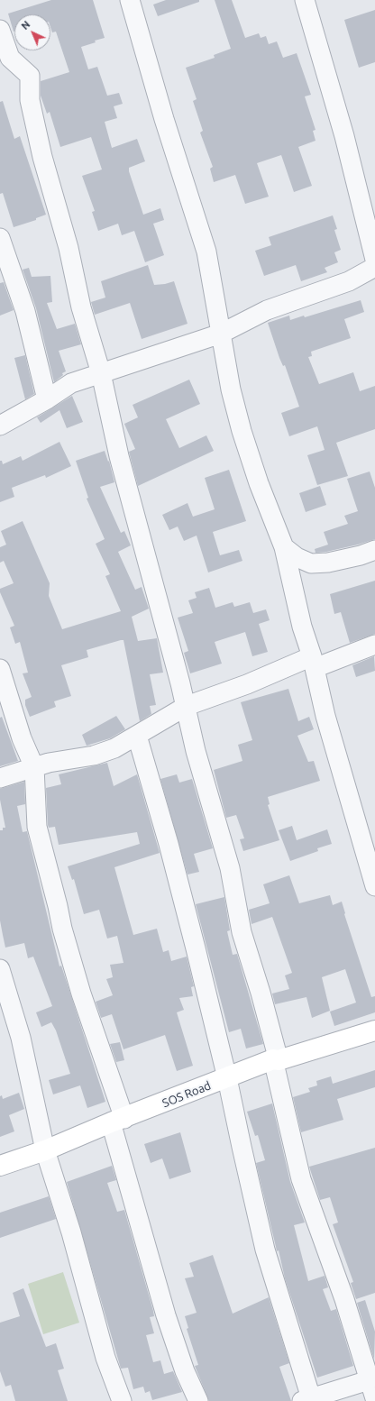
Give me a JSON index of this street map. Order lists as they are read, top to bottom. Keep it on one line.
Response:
{"streets":{"street":["SOS Road"]},"north":"top left"}
